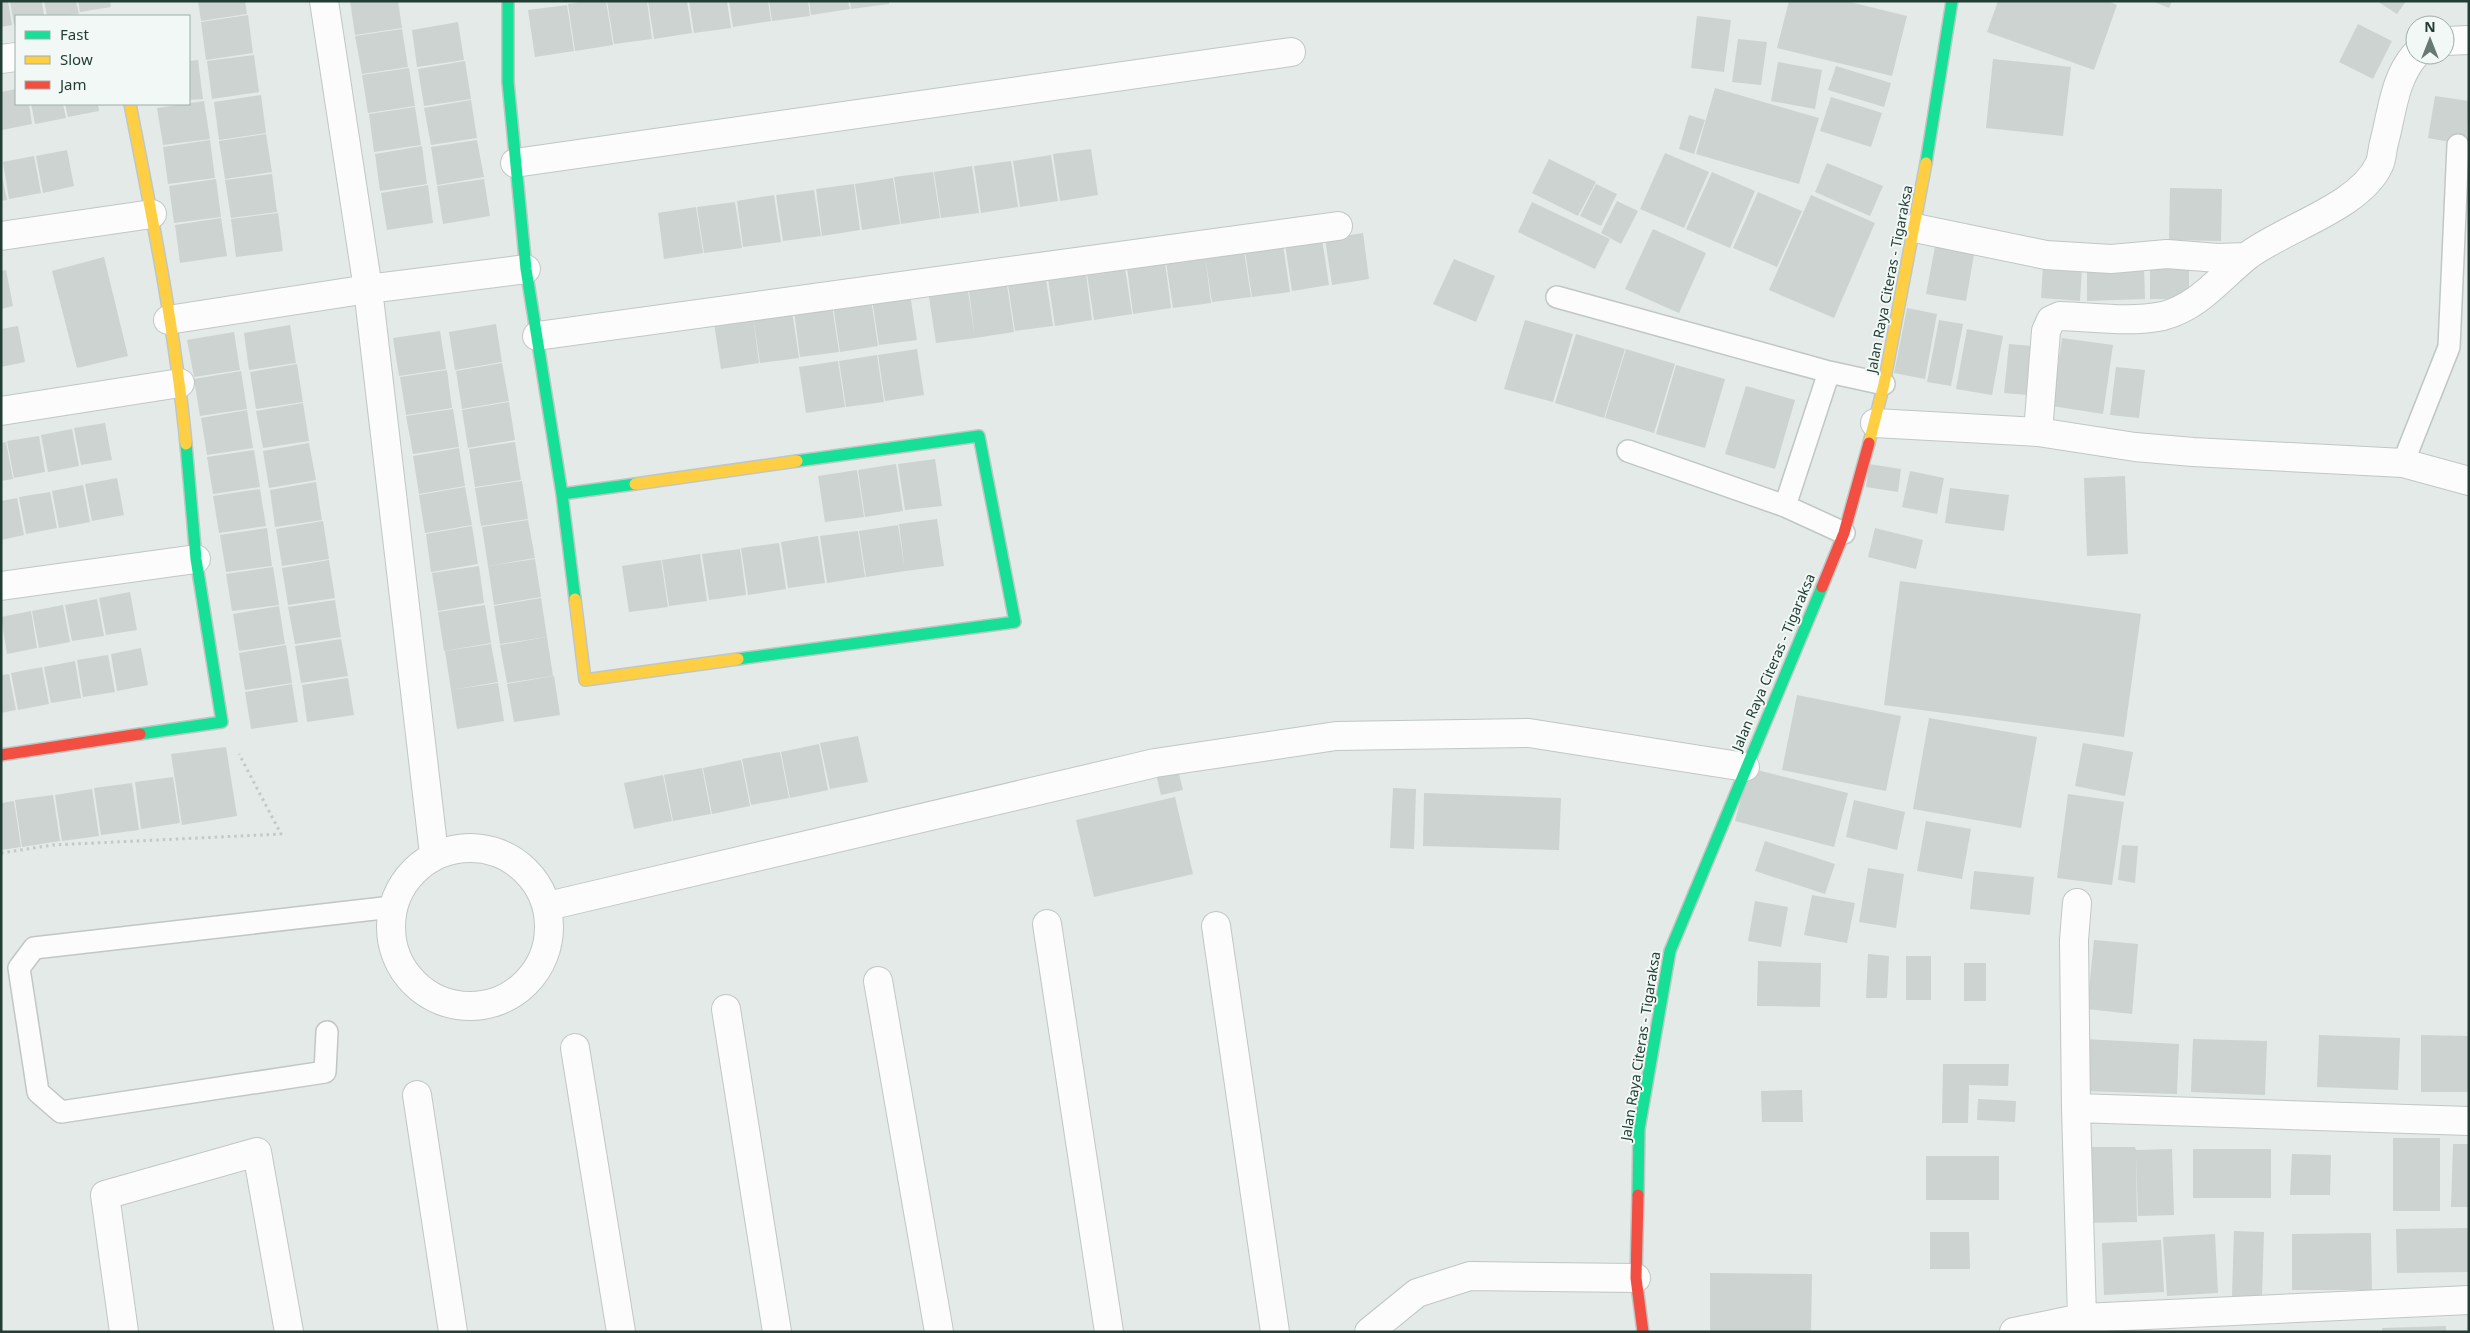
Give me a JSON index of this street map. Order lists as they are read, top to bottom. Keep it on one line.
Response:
{"streets":{"street":["Jalan Raya Citeras - Tigaraksa"]},"legend":["Fast","Slow","Jam"],"north":"top"}
